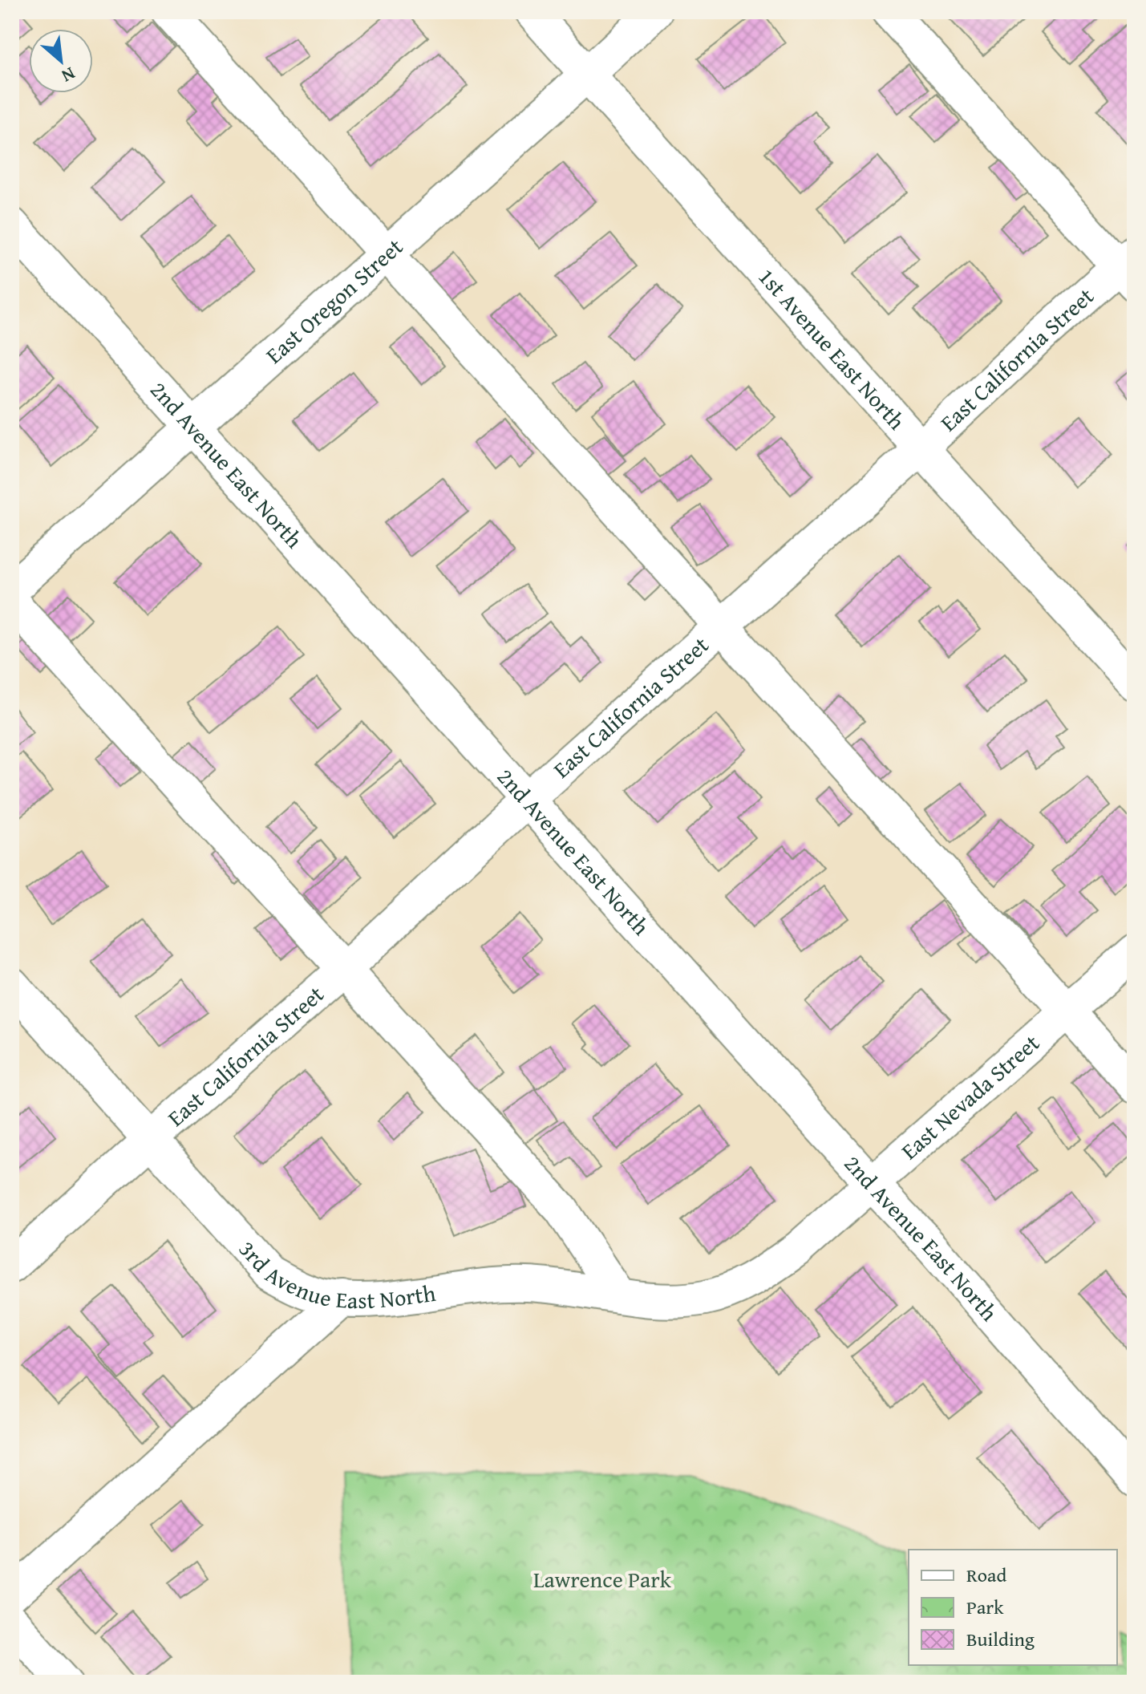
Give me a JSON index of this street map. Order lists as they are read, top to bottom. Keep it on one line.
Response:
{"streets":{"street":["East Oregon Street","1st Avenue East North","East California Street","2nd Avenue East North","East Nevada Street","3rd Avenue East North"]},"crossings":[["East Oregon Street","1st Avenue East North"],["East Oregon Street","2nd Avenue East North"],["1st Avenue East North","East California Street"],["East California Street","2nd Avenue East North"],["East California Street","3rd Avenue East North"],["2nd Avenue East North","East Nevada Street"],["East Nevada Street","3rd Avenue East North"]],"parks":["Lawrence Park"],"legend":["Road","Park","Building"],"north":"bottom right"}
